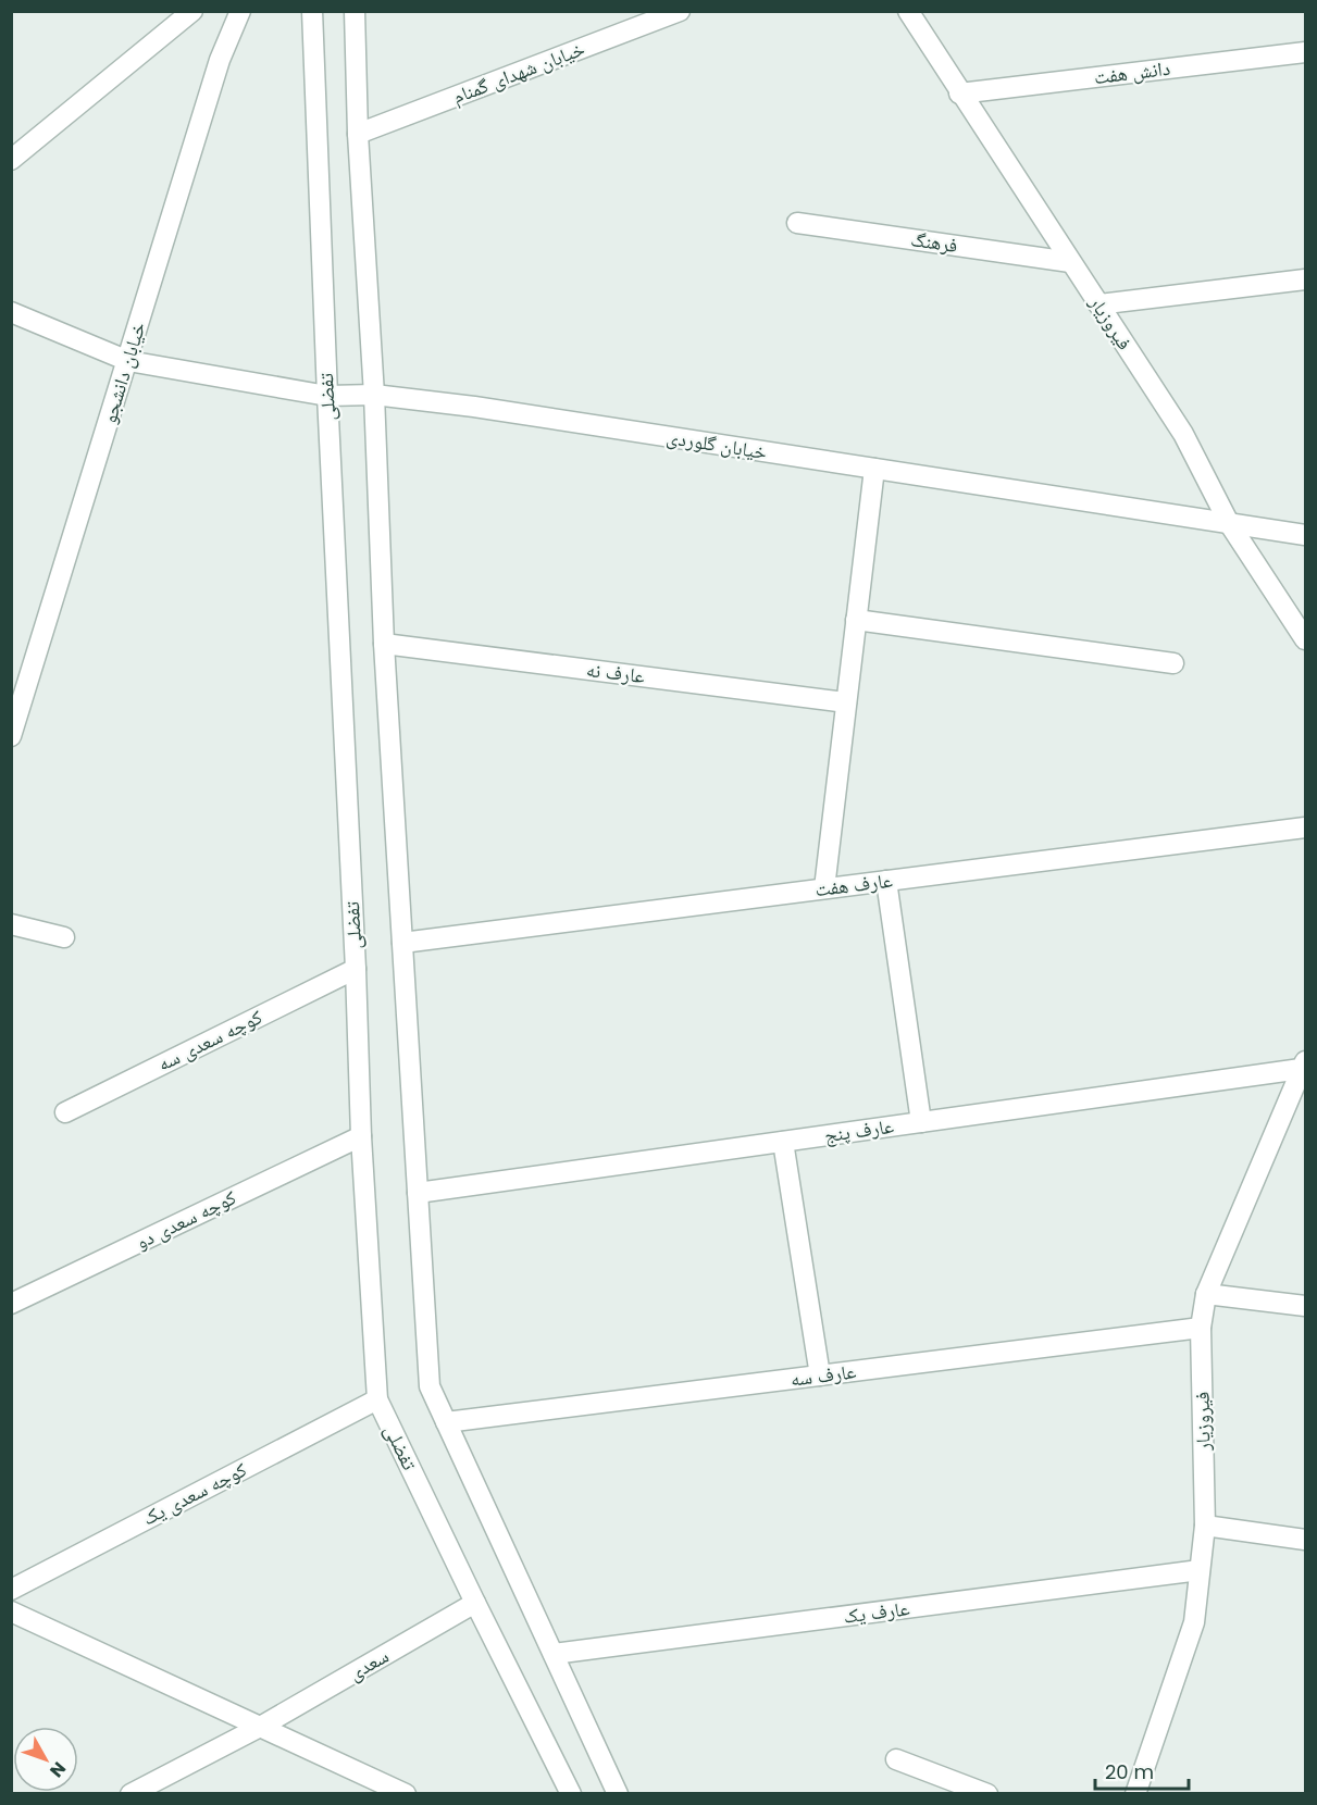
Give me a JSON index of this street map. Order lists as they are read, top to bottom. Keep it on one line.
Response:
{"streets":{"street":["خیابان شهدای گمنام","دانش هفت","فرهنگ","فیروزیار","خیابان دانشجو","تفضلی","خیابان گلوردی","عارف نه","عارف هفت","کوچه سعدی سه","عارف پنج","کوچه سعدی دو","عارف سه","کوچه سعدی یک","عارف یک","سعدی"]},"crossings":[["دانش هفت","فیروزیار"],["فرهنگ","فیروزیار"],["فیروزیار","خیابان گلوردی"],["فیروزیار","عارف پنج"],["فیروزیار","عارف سه"],["فیروزیار","عارف یک"],["خیابان دانشجو","خیابان گلوردی"],["تفضلی","خیابان گلوردی"],["تفضلی","کوچه سعدی سه"],["تفضلی","کوچه سعدی دو"],["تفضلی","کوچه سعدی یک"],["تفضلی","سعدی"]],"scale_bar":"20 m","north":"bottom right"}
